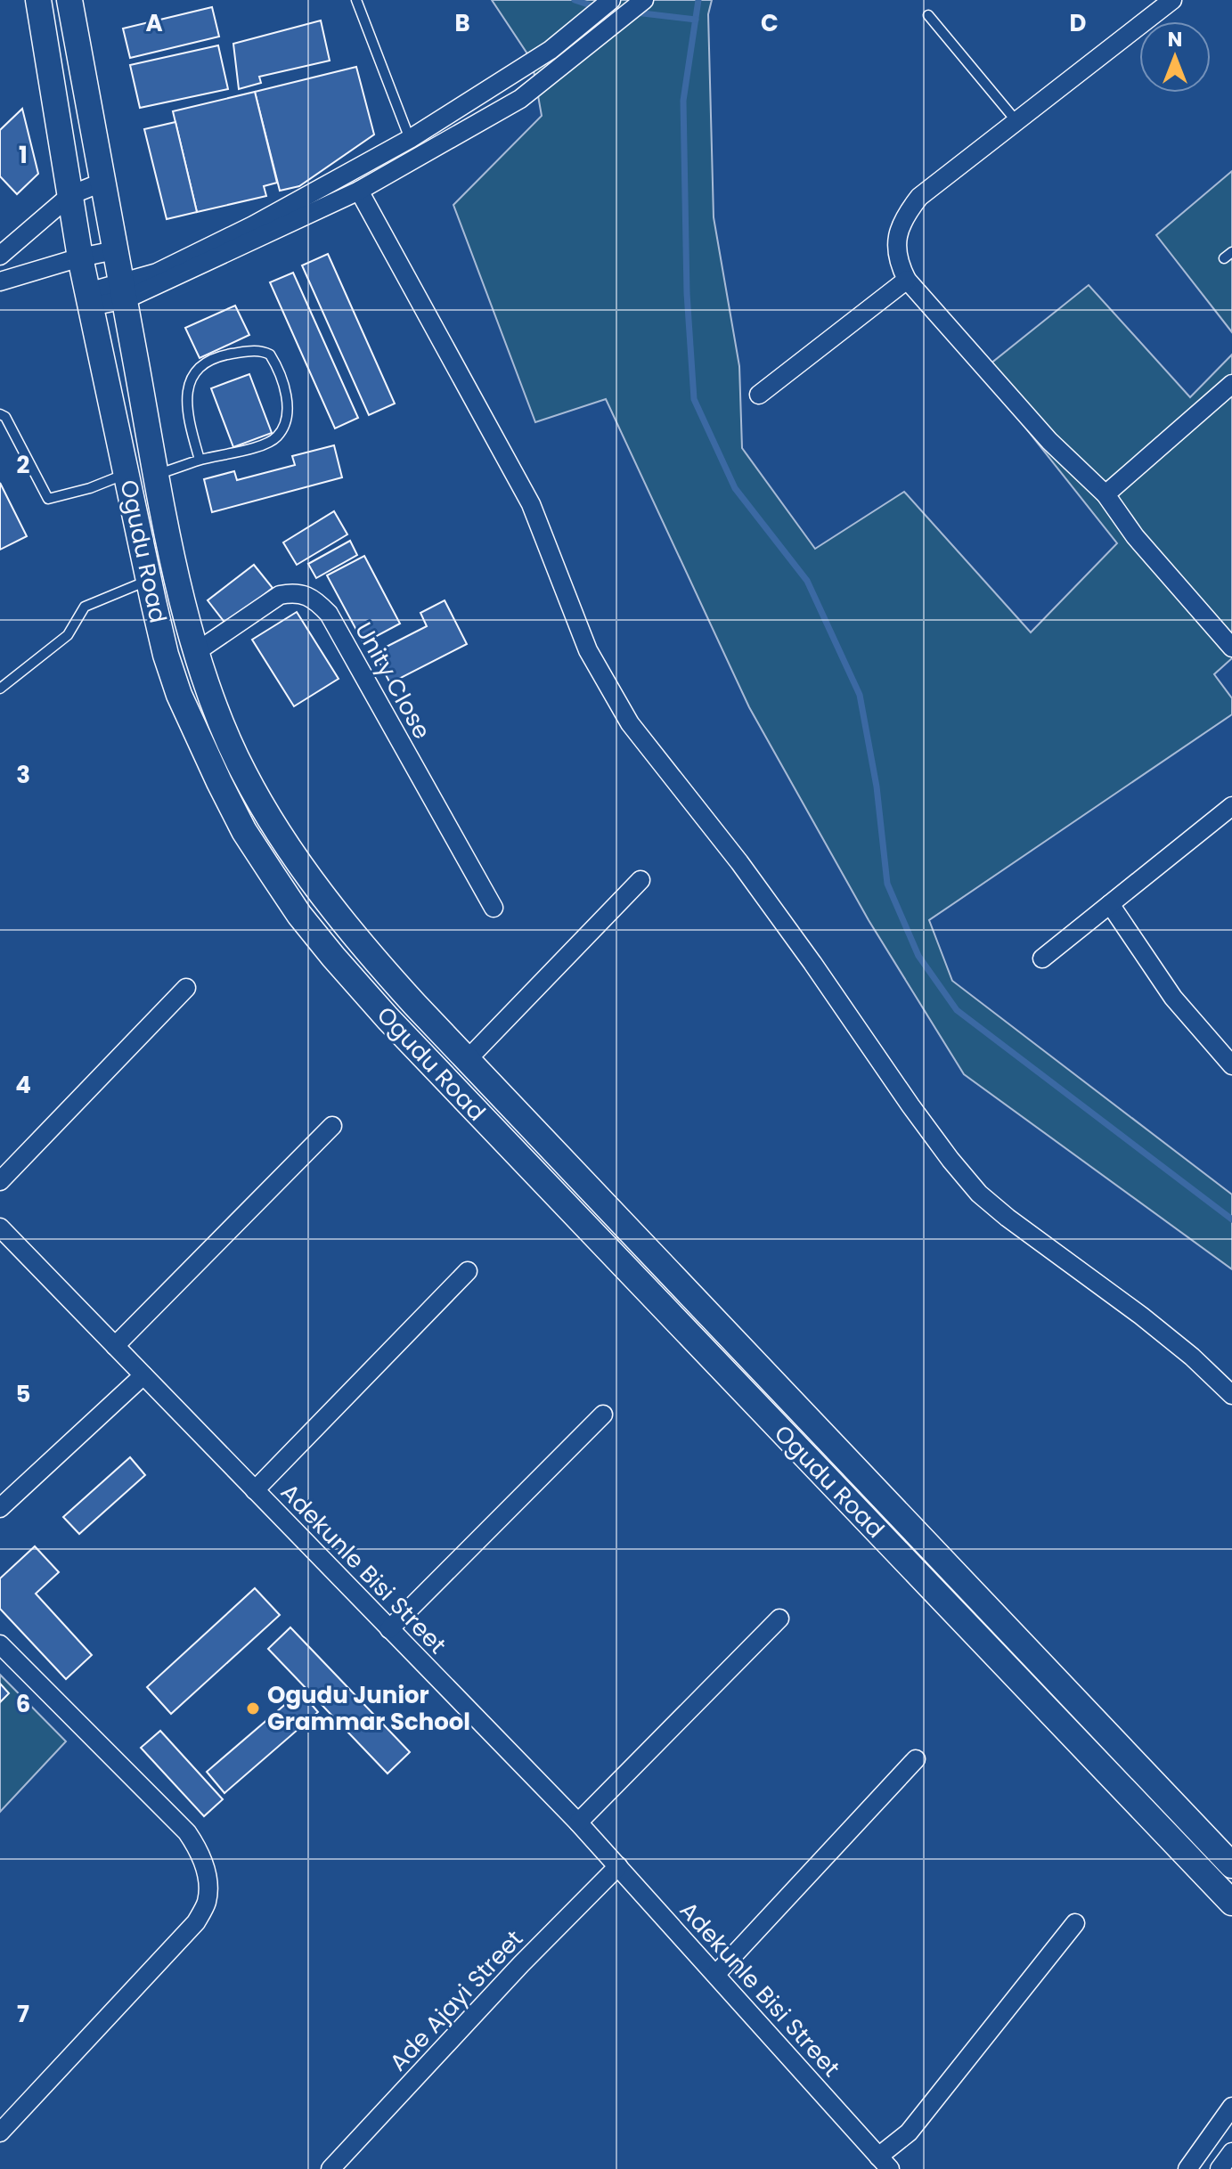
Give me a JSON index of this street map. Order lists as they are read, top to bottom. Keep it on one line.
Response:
{"streets":{"main road":["Ogudu Road"],"street":["Unity Close","Adekunle Bisi Street","Ade Ajayi Street"]},"crossings":[["Ogudu Road","Unity Close"],["Adekunle Bisi Street","Ade Ajayi Street"]],"places":["Ogudu Junior Grammar School"],"north":"top","grid":{"columns":["A","B","C","D"],"rows":["1","2","3","4","5","6","7"]}}
